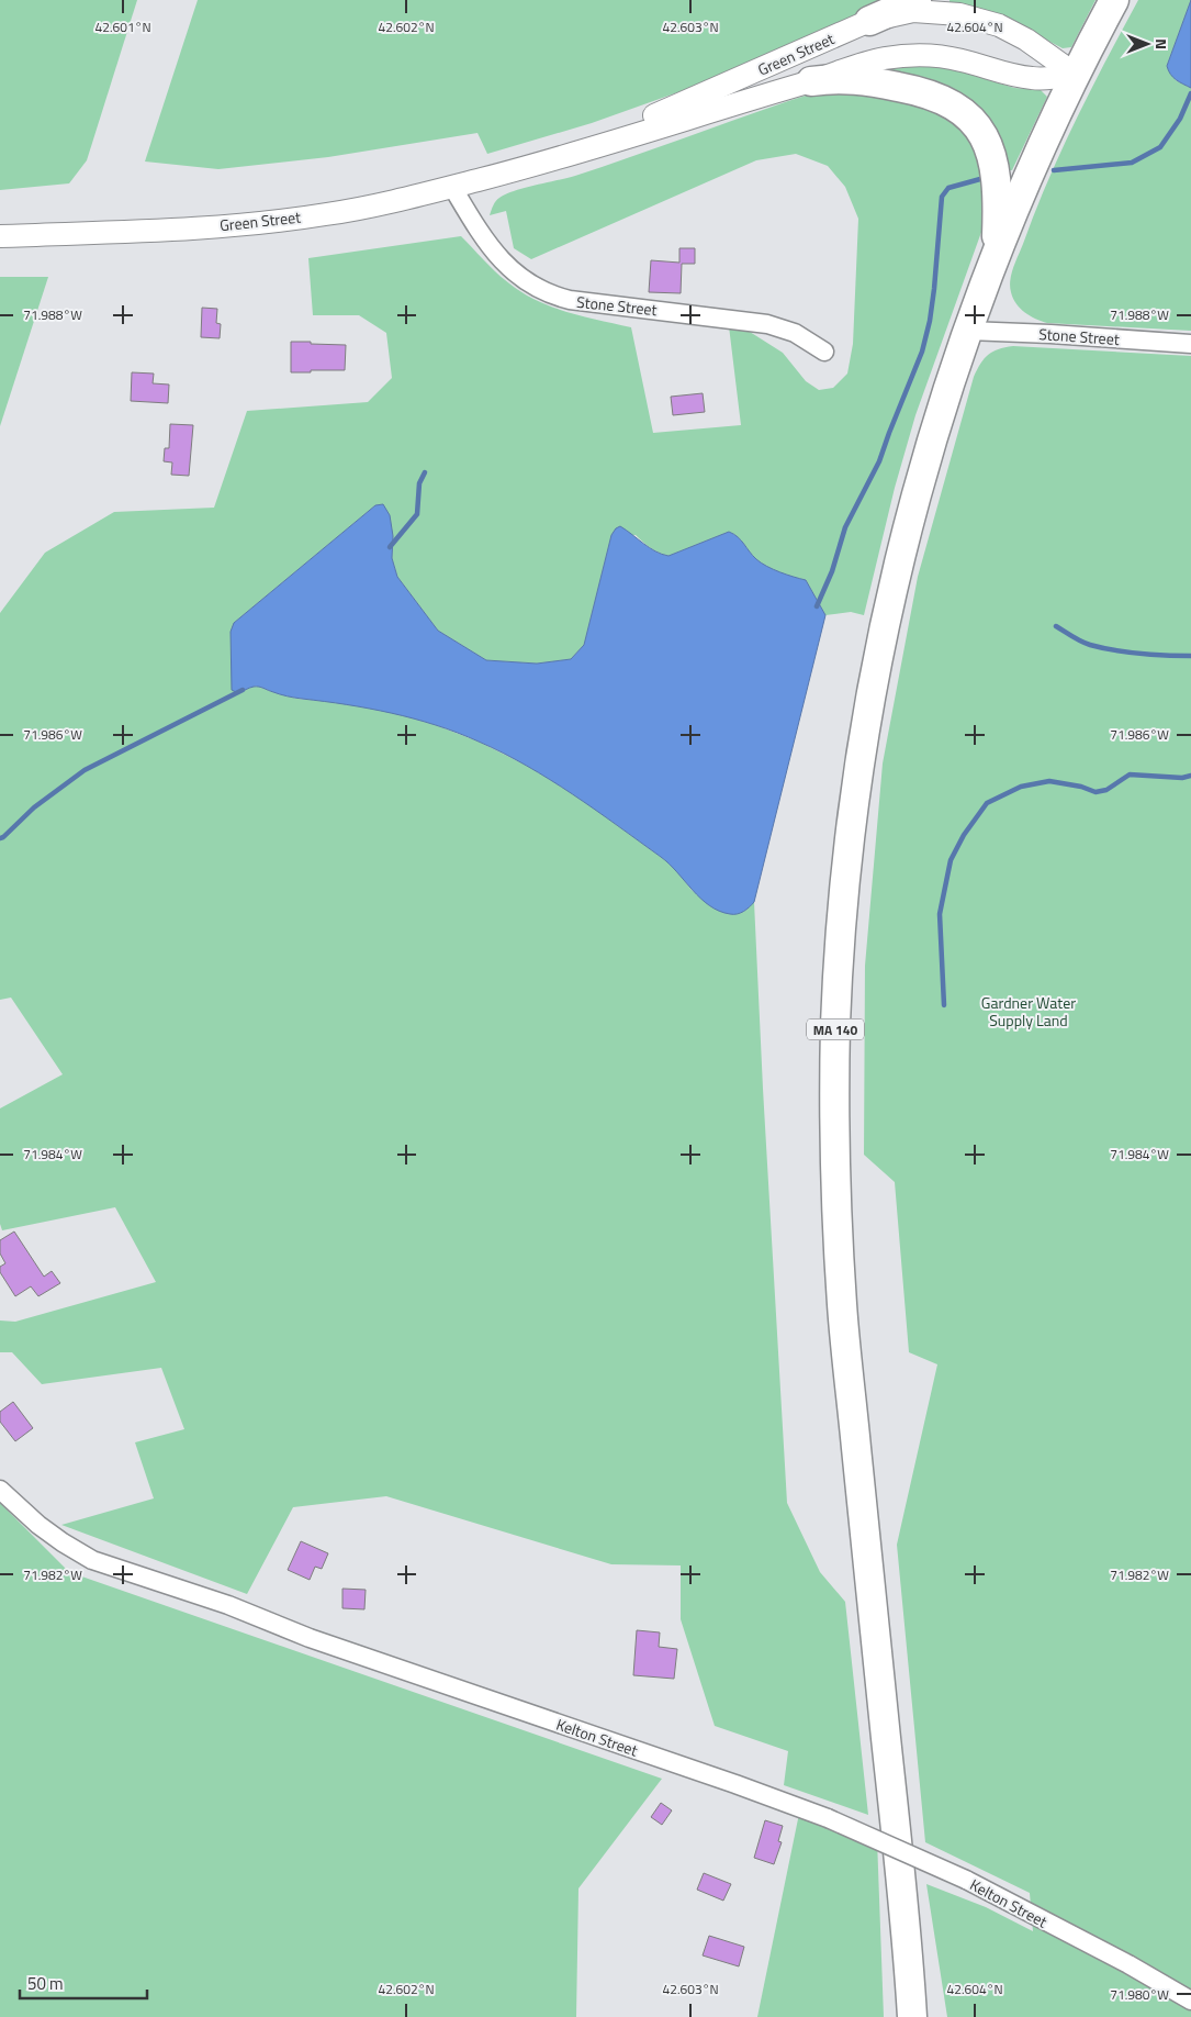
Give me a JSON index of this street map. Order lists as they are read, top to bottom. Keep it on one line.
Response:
{"streets":{"highway":["MA 140"],"street":["Green Street","Stone Street","Kelton Street"]},"crossings":[["Green Street","Stone Street"],["Green Street","MA 140"],["Stone Street","MA 140"]],"parks":["Gardner Water Supply Land"],"scale_bar":"50 m","north":"right","coordinates":["42.601°N","42.602°N","42.603°N","42.604°N","71.988°W","71.986°W","71.984°W","71.982°W","71.980°W"]}
